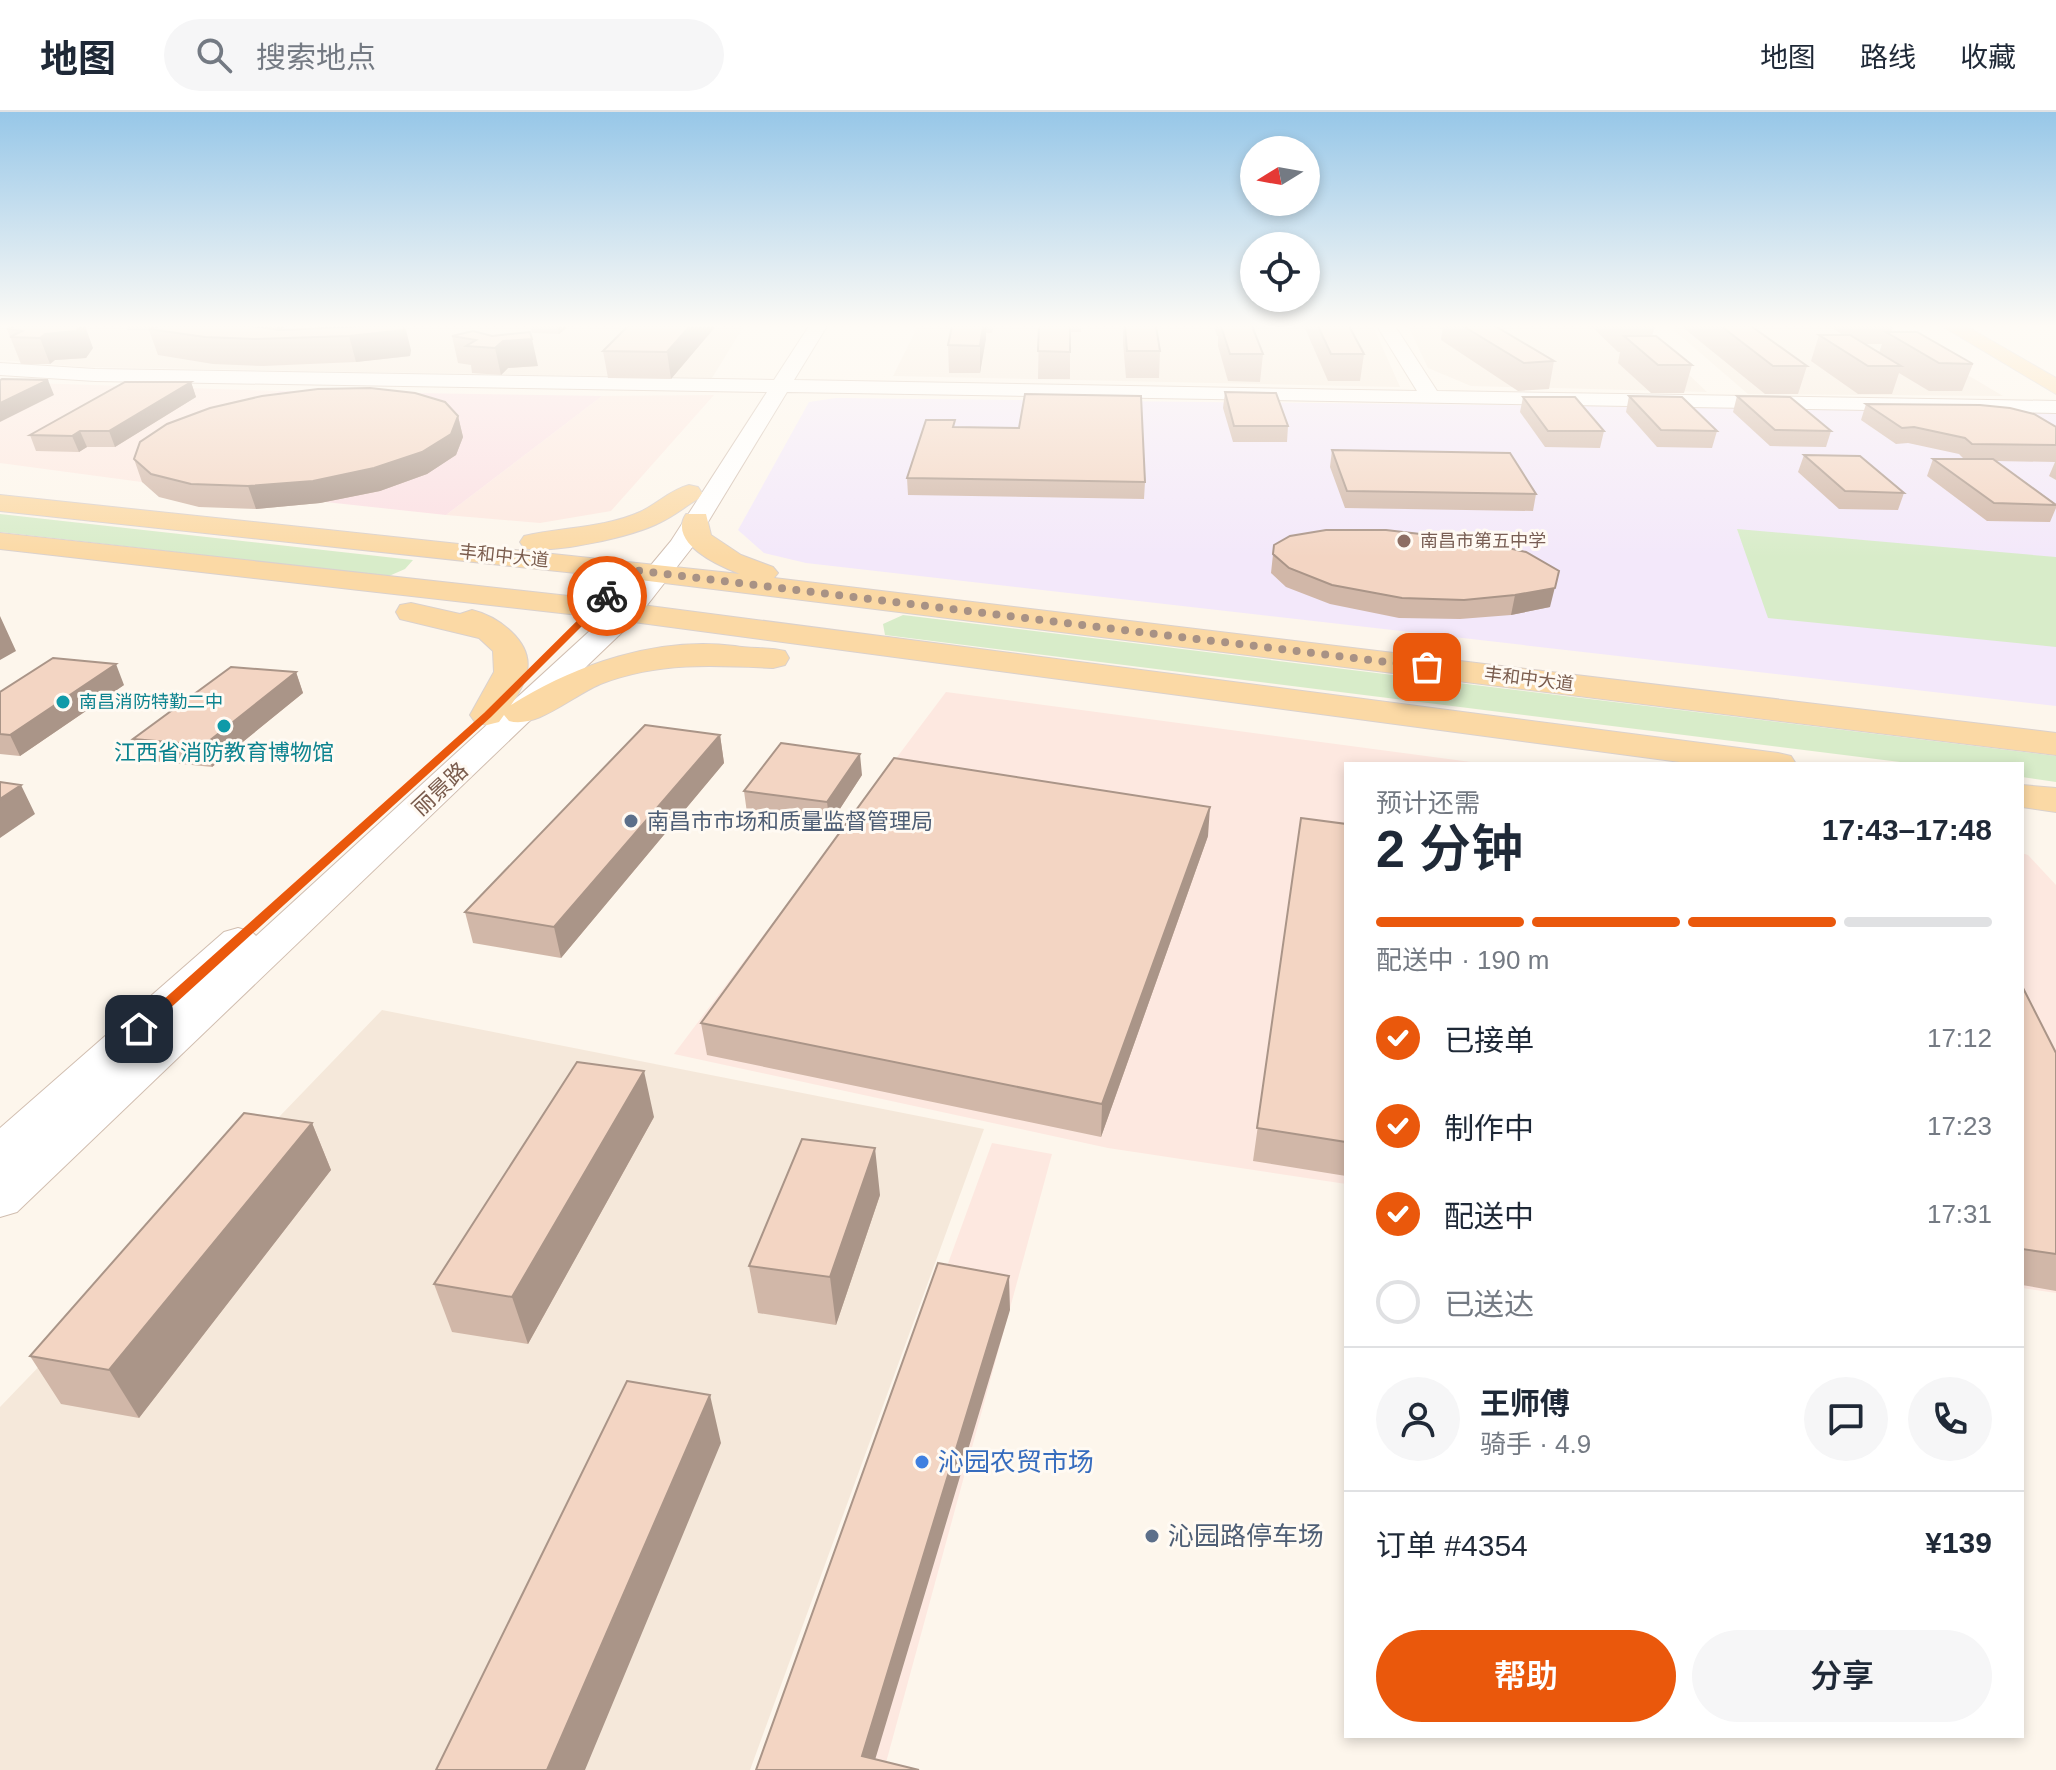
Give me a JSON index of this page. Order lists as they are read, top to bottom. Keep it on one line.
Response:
{"streets":{"main road":["丰和中大道"],"street":["丽景路"]},"crossings":[["丰和中大道","丽景路"]],"places":["南昌市第五中学","南昌消防特勤二中","江西省消防教育博物馆","南昌市市场和质量监督管理局","沁园农贸市场","沁园路停车场"],"north":"left","page":{"header":"地图","search":"搜索地点","nav":["地图","路线","收藏"],"heading":["2 分钟","预计还需","17:43–17:48"],"panel":["王师傅","骑手 · 4.9","订单 #4354","¥139"],"bar":"配送中 · 190 m","list":[["已接单","17:12"],["制作中","17:23"],["配送中","17:31"],"已送达"],"buttons":["帮助","分享"]}}
